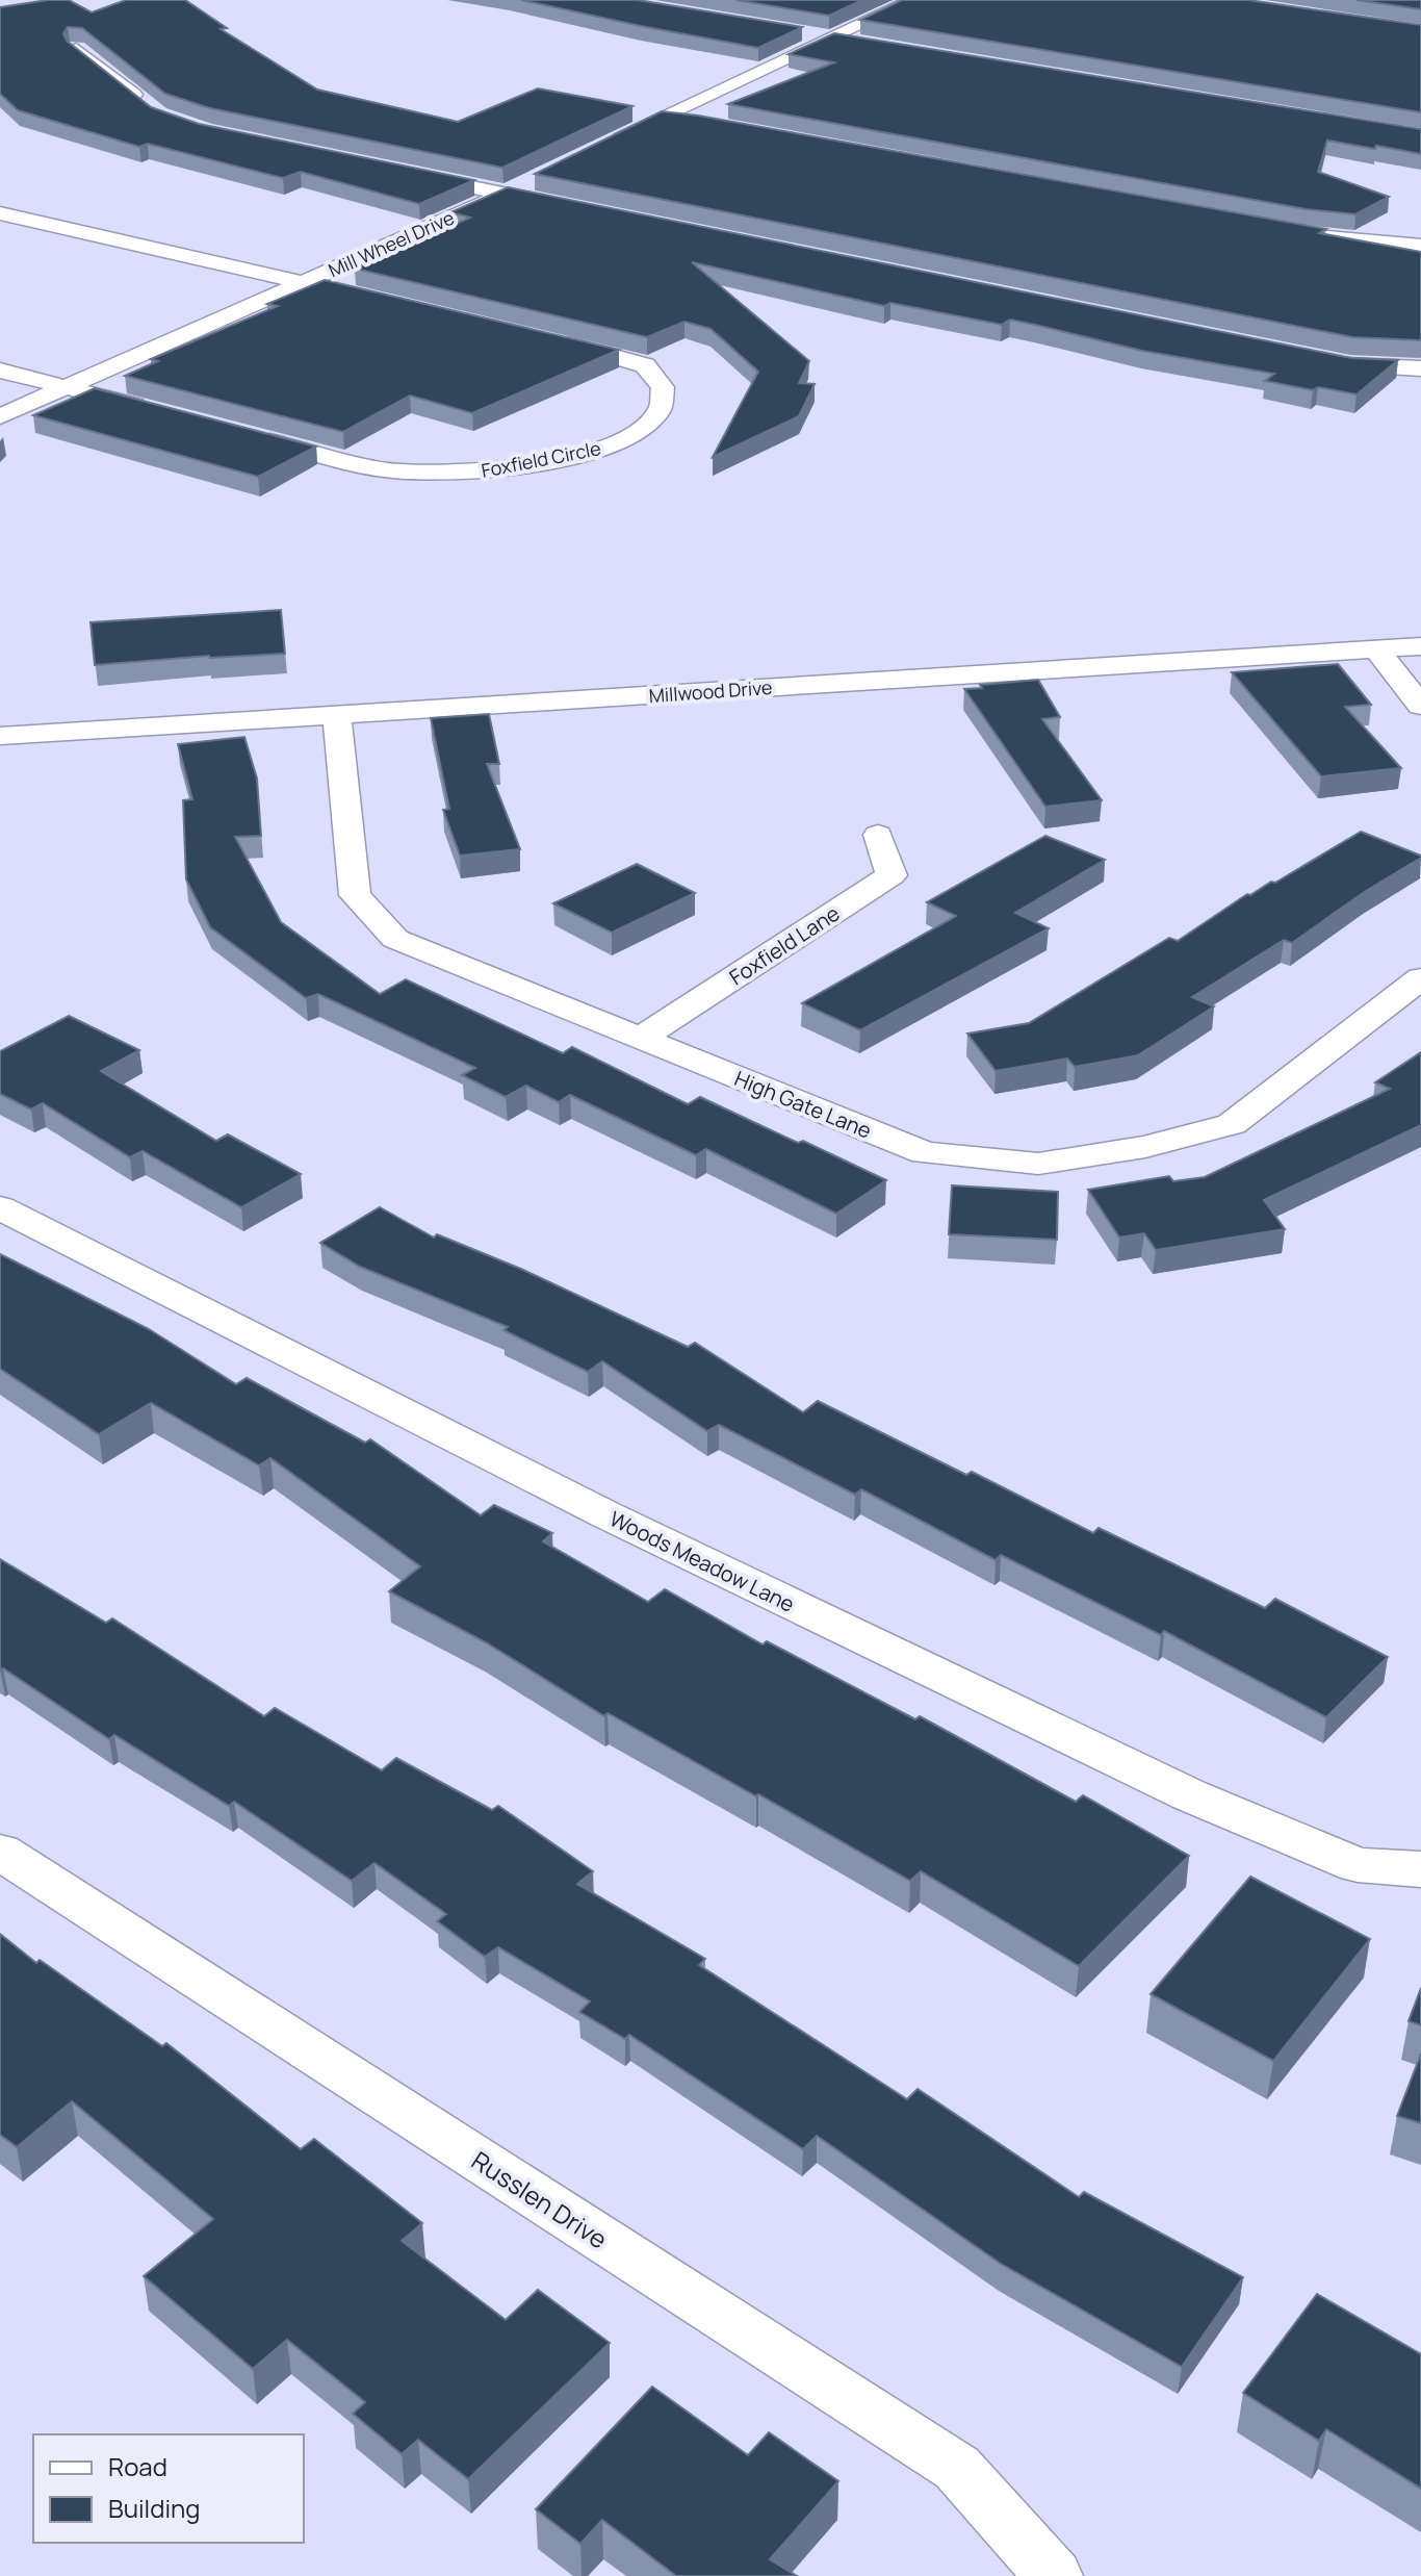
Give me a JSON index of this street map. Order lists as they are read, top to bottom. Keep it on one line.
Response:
{"streets":{"street":["Mill Wheel Drive","Foxfield Circle","Millwood Drive","Foxfield Lane","High Gate Lane","Woods Meadow Lane","Russlen Drive"]},"crossings":[["Millwood Drive","High Gate Lane"],["Foxfield Lane","High Gate Lane"]],"legend":["Road","Building"]}
